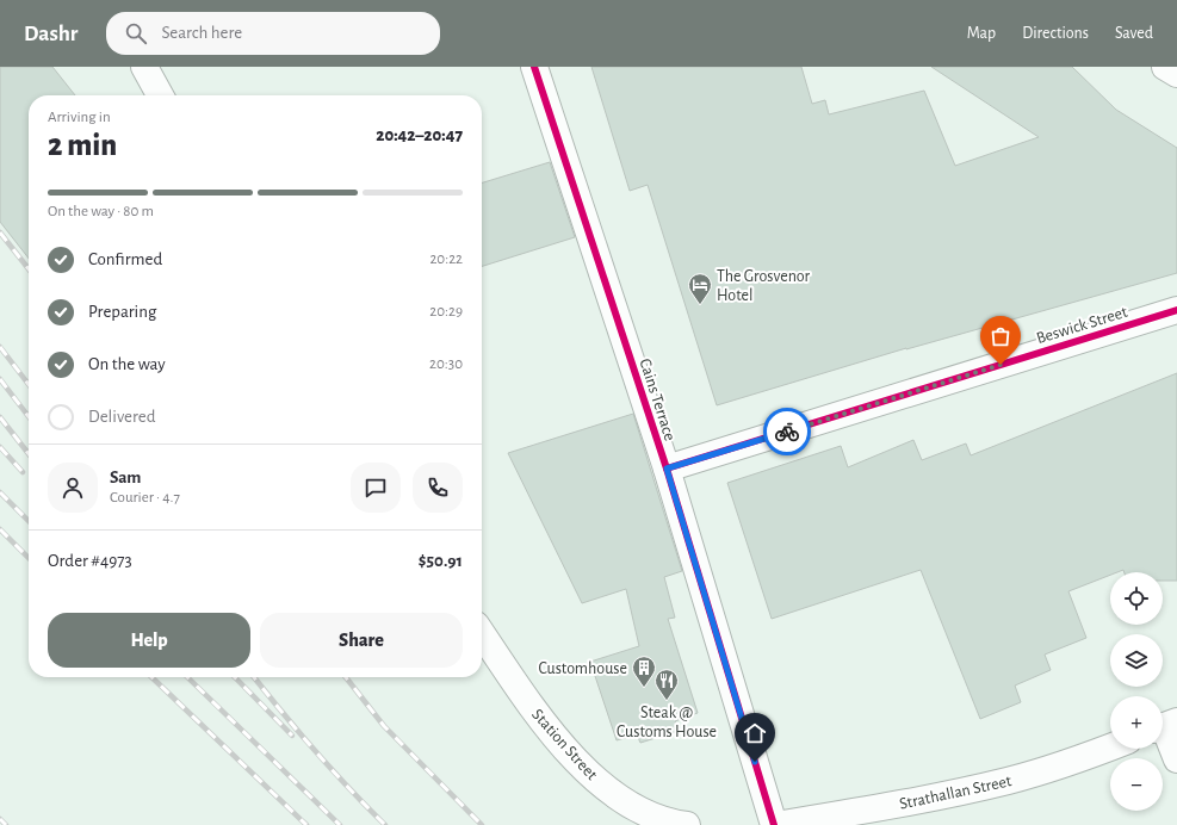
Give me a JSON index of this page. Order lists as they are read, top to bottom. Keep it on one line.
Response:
{"streets":{"street":["Beswick Street","Cains Terrace","Station Street","Strathallan Street"]},"crossings":[["Beswick Street","Cains Terrace"],["Cains Terrace","Strathallan Street"]],"places":{"hotel":["The Grosvenor Hotel"],"building":["Customhouse"],"restaurant":["Steak @ Customs House"]},"page":{"header":"Dashr","search":"Search here","nav":["Map","Directions","Saved"],"heading":["2 min","Arriving in","20:42–20:47"],"panel":["Sam","Courier · 4.7","Order #4973","$50.91"],"bar":"On the way · 80 m","list":[["Confirmed","20:22"],["Preparing","20:29"],["On the way","20:30"],"Delivered"],"map_buttons":["+","−"],"buttons":["Help","Share"]}}
